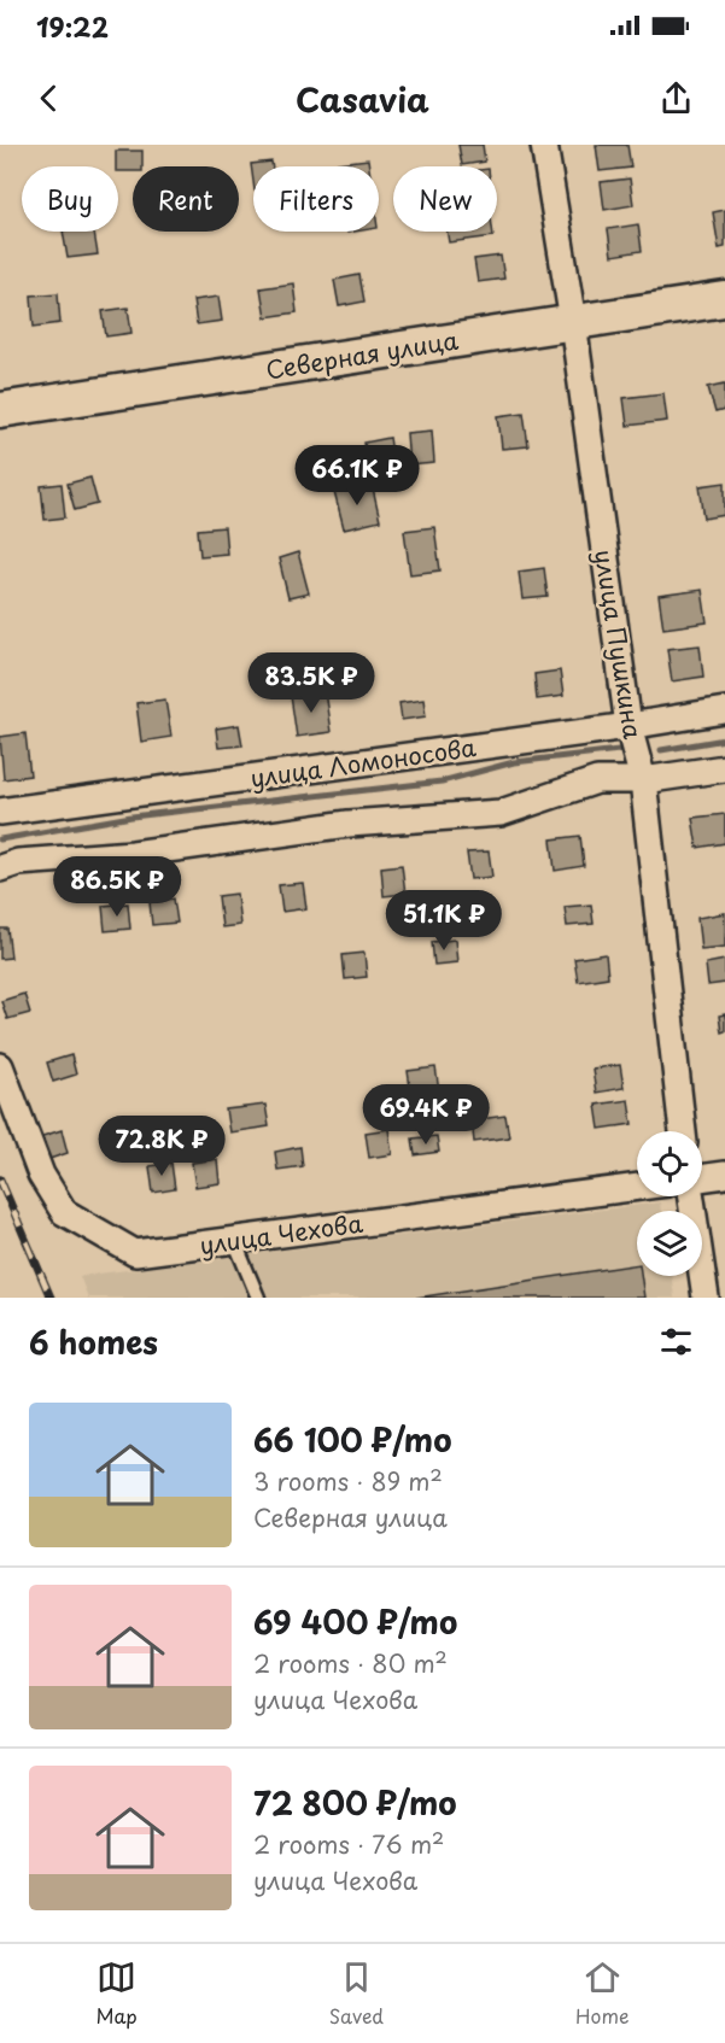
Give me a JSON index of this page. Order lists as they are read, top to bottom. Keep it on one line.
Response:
{"streets":{"main road":["Северная улица"],"street":["улица Пушкина","улица Ломоносова","улица Чехова"]},"crossings":[["Северная улица","улица Пушкина"],["улица Пушкина","улица Ломоносова"]],"page":{"status":"19:22","header":"Casavia","chip":["Buy","Rent","Filters","New"],"price":["66.1K ₽","83.5K ₽","86.5K ₽","51.1K ₽","69.4K ₽","72.8K ₽"],"heading":"6 homes","list":[{"name":"66 100 ₽/mo","note":"3 rooms · 89 m² · Северная улица"},{"name":"69 400 ₽/mo","note":"2 rooms · 80 m² · улица Чехова"},{"name":"72 800 ₽/mo","note":"2 rooms · 76 m² · улица Чехова"}],"tabs":["Map","Saved","Home"]}}
